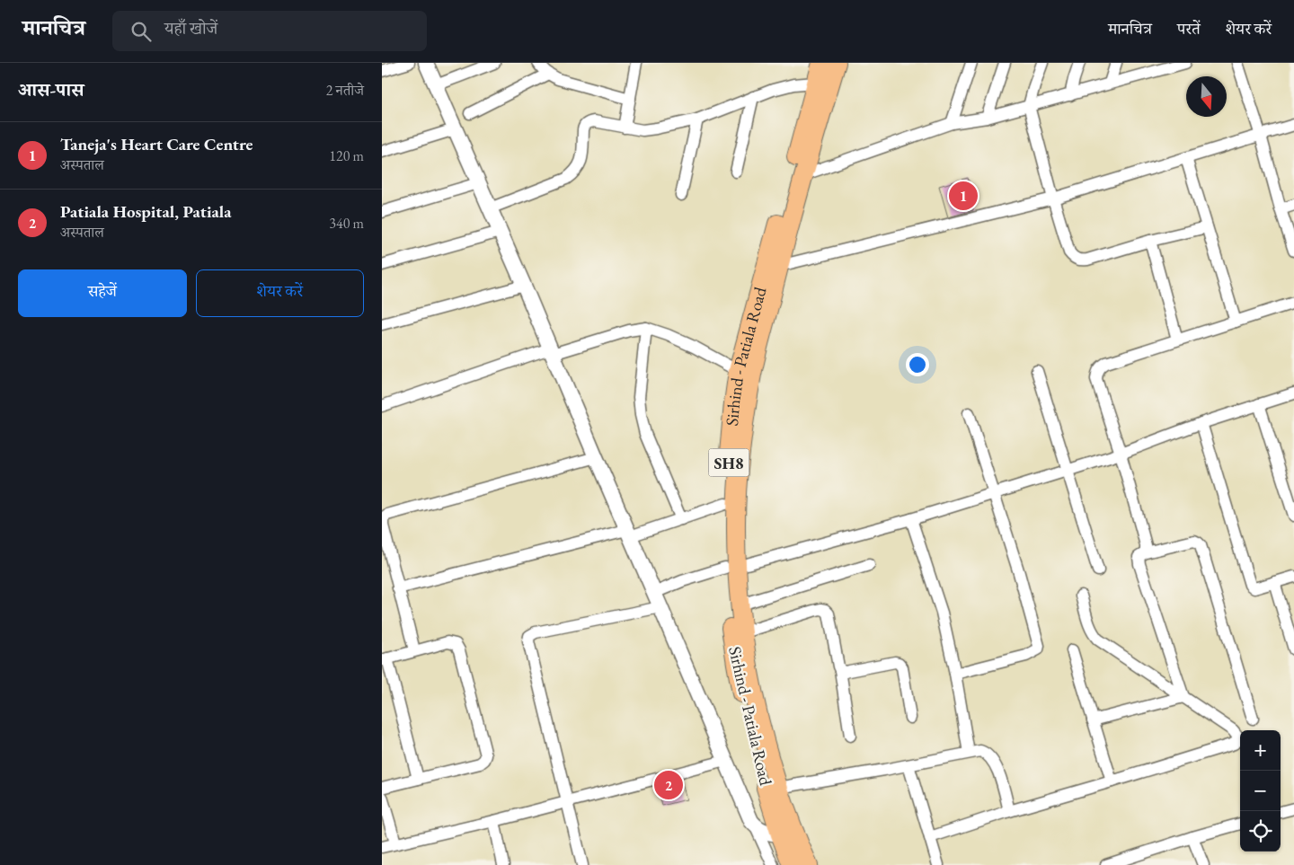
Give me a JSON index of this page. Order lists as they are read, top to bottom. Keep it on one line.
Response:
{"streets":{"main road":["Sirhind - Patiala Road","SH8"]},"north":"bottom","page":{"header":"मानचित्र","search":"यहाँ खोजें","nav":["मानचित्र","परतें","शेयर करें"],"heading":["आस-पास","2 नतीजे"],"list":[{"mark":"1","name":"Taneja's Heart Care Centre","note":"अस्पताल","value":"120 m"},{"mark":"2","name":"Patiala Hospital, Patiala","note":"अस्पताल","value":"340 m"}],"pins":["1","2"],"buttons":["सहेजें","शेयर करें"],"map_buttons":["+","−"]}}
